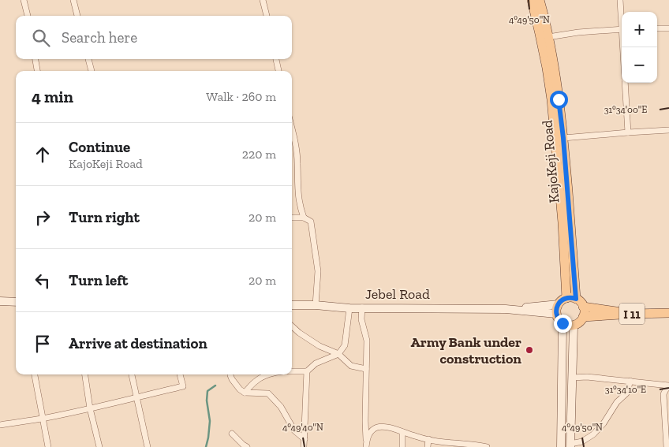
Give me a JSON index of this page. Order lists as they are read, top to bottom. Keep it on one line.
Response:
{"streets":{"main road":["KajoKeji Road","Jebel Road","I 11"]},"crossings":[["KajoKeji Road","Jebel Road"],["KajoKeji Road","I 11"],["Jebel Road","I 11"]],"places":["Army Bank under construction"],"page":{"map_buttons":["+","−"],"search":"Search here","heading":["4 min","Walk · 260 m"],"list":[["Continue","KajoKeji Road","220 m"],["Turn right","20 m"],["Turn left","20 m"],"Arrive at destination"]},"coordinates":["4°49'50\"N","31°34'00\"E","31°34'10\"E","4°49'40\"N"]}
